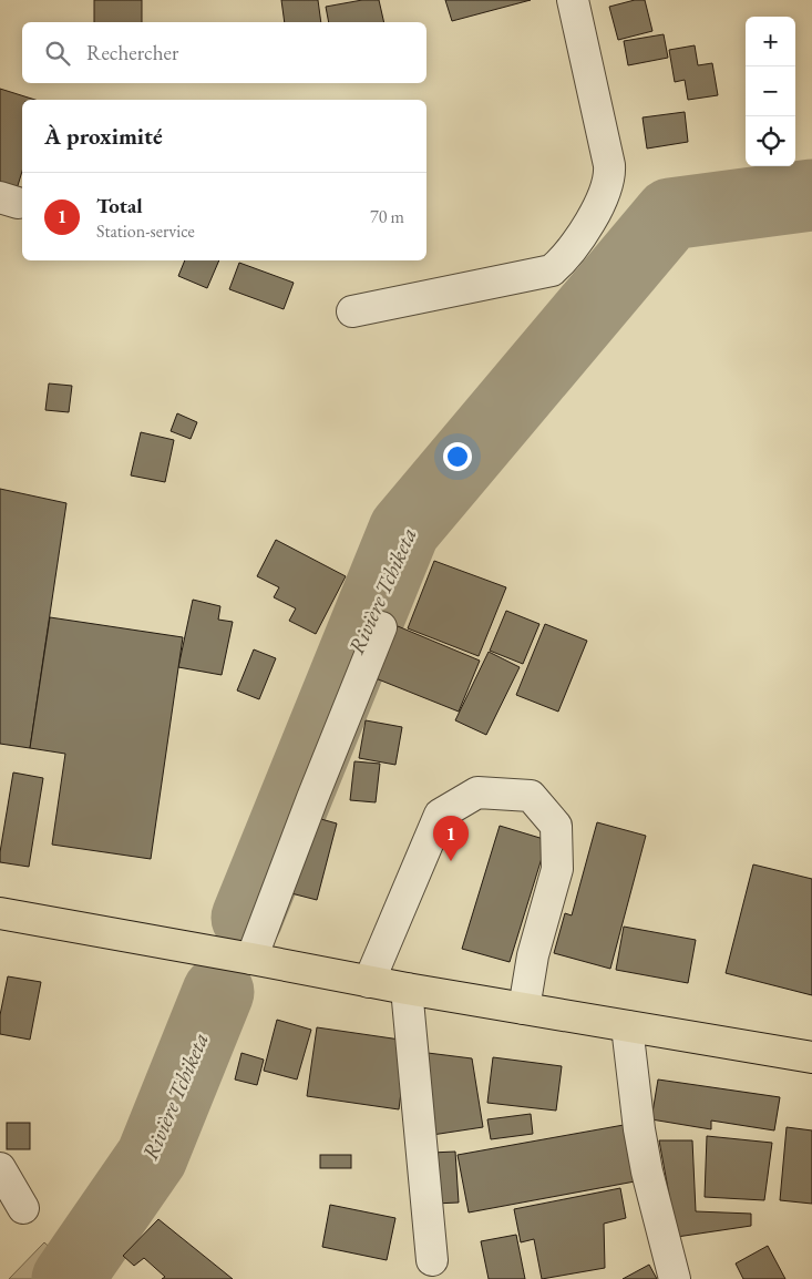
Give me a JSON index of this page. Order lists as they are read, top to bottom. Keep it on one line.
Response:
{"water":["Rivière Tchiketa"],"page":{"map_buttons":["+","−"],"search":"Rechercher","heading":"À proximité","list":[{"mark":"1","name":"Total","note":"Station-service","value":"70 m"}],"pins":"1"}}
